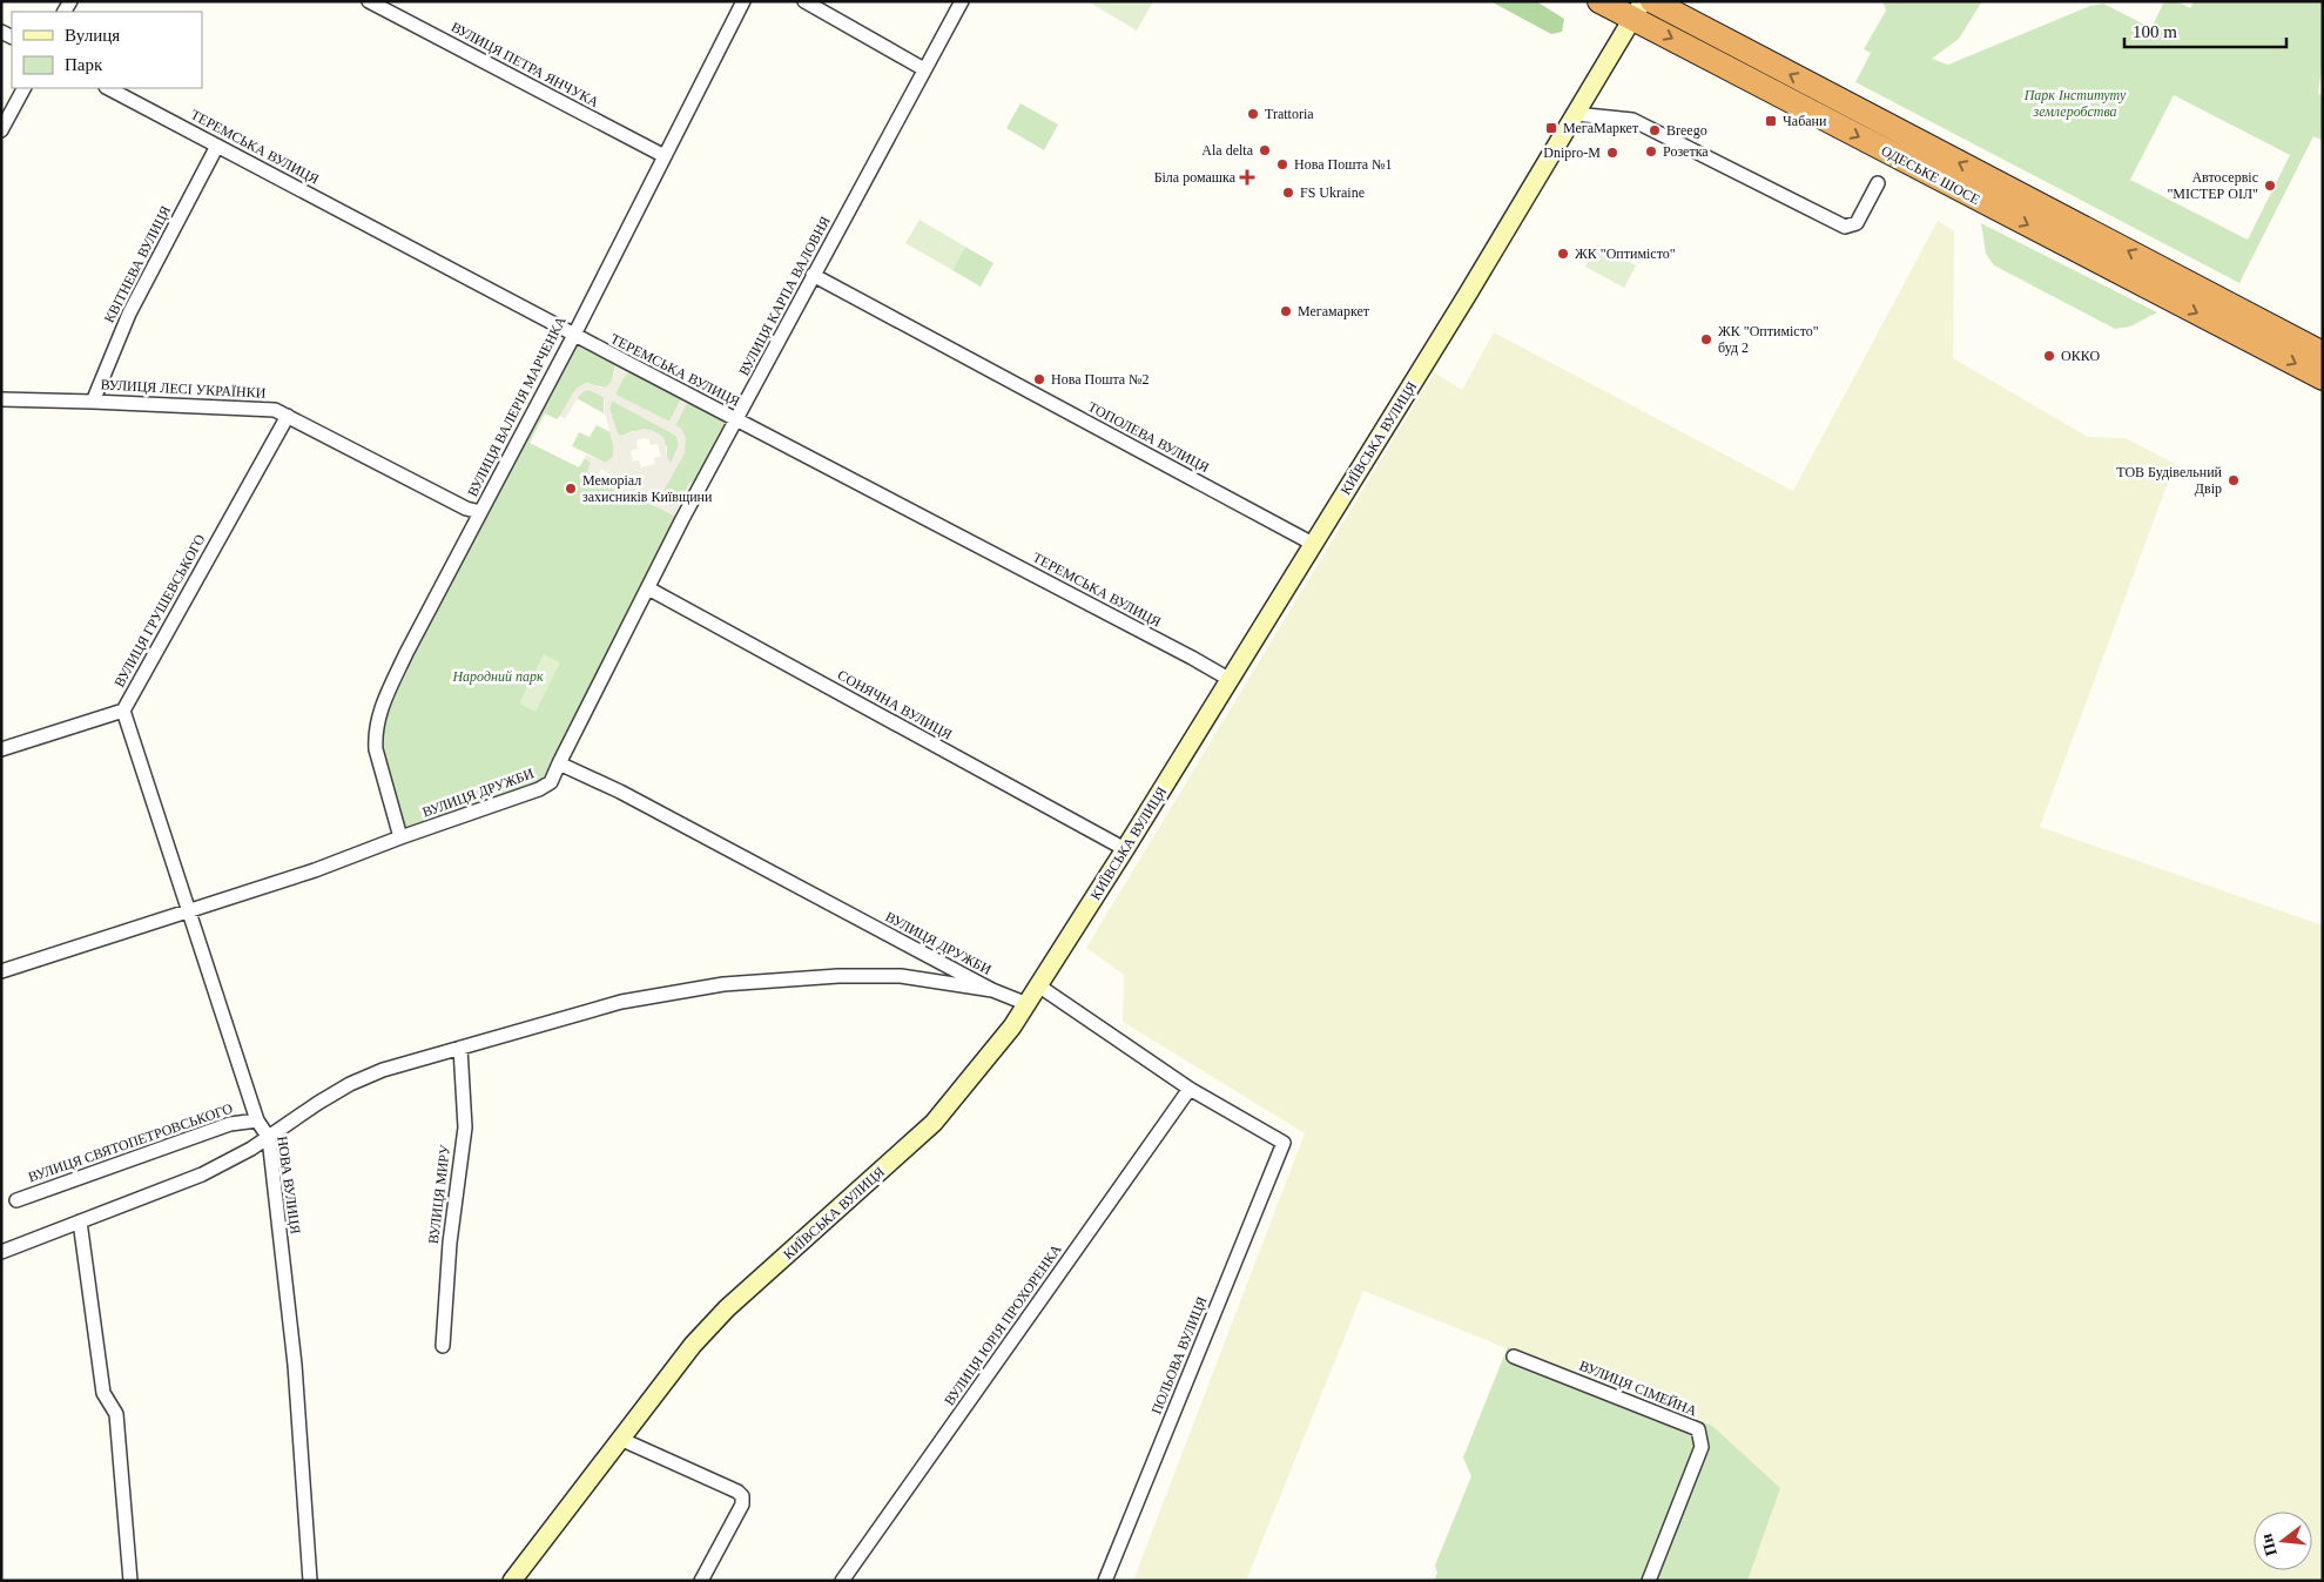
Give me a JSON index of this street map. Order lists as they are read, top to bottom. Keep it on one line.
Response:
{"streets":{"highway":["ОДЕСЬКЕ ШОСЕ"],"street":["ВУЛИЦЯ ПЕТРА ЯНЧУКА","ТЕРЕМСЬКА ВУЛИЦЯ","КВІТНЕВА ВУЛИЦЯ","ВУЛИЦЯ КАРПА ВАЛОВНЯ","ВУЛИЦЯ ЛЕСІ УКРАЇНКИ","ВУЛИЦЯ ВАЛЕРІЯ МАРЧЕНКА","ТОПОЛЕВА ВУЛИЦЯ","КИЇВСЬКА ВУЛИЦЯ","ВУЛИЦЯ ГРУШЕВСЬКОГО","СОНЯЧНА ВУЛИЦЯ","ВУЛИЦЯ ДРУЖБИ","ВУЛИЦЯ СВЯТОПЕТРОВСЬКОГО","НОВА ВУЛИЦЯ","ВУЛИЦЯ МИРУ","ВУЛИЦЯ ЮРІЯ ПРОХОРЕНКА","ПОЛЬОВА ВУЛИЦЯ","ВУЛИЦЯ СІМЕЙНА"]},"crossings":[["ВУЛИЦЯ ПЕТРА ЯНЧУКА","ВУЛИЦЯ ВАЛЕРІЯ МАРЧЕНКА"],["ТЕРЕМСЬКА ВУЛИЦЯ","КВІТНЕВА ВУЛИЦЯ"],["ТЕРЕМСЬКА ВУЛИЦЯ","ВУЛИЦЯ КАРПА ВАЛОВНЯ"],["ТЕРЕМСЬКА ВУЛИЦЯ","ВУЛИЦЯ ВАЛЕРІЯ МАРЧЕНКА"],["ТЕРЕМСЬКА ВУЛИЦЯ","КИЇВСЬКА ВУЛИЦЯ"],["ОДЕСЬКЕ ШОСЕ","КИЇВСЬКА ВУЛИЦЯ"],["КВІТНЕВА ВУЛИЦЯ","ВУЛИЦЯ ЛЕСІ УКРАЇНКИ"],["ВУЛИЦЯ КАРПА ВАЛОВНЯ","ТОПОЛЕВА ВУЛИЦЯ"],["ВУЛИЦЯ КАРПА ВАЛОВНЯ","СОНЯЧНА ВУЛИЦЯ"],["ВУЛИЦЯ КАРПА ВАЛОВНЯ","ВУЛИЦЯ ДРУЖБИ"],["ВУЛИЦЯ ЛЕСІ УКРАЇНКИ","ВУЛИЦЯ ВАЛЕРІЯ МАРЧЕНКА"],["ВУЛИЦЯ ЛЕСІ УКРАЇНКИ","ВУЛИЦЯ ГРУШЕВСЬКОГО"],["ВУЛИЦЯ ВАЛЕРІЯ МАРЧЕНКА","ВУЛИЦЯ ДРУЖБИ"],["ТОПОЛЕВА ВУЛИЦЯ","КИЇВСЬКА ВУЛИЦЯ"],["КИЇВСЬКА ВУЛИЦЯ","СОНЯЧНА ВУЛИЦЯ"],["ВУЛИЦЯ ГРУШЕВСЬКОГО","НОВА ВУЛИЦЯ"],["ВУЛИЦЯ ДРУЖБИ","НОВА ВУЛИЦЯ"],["ВУЛИЦЯ СВЯТОПЕТРОВСЬКОГО","НОВА ВУЛИЦЯ"],["ВУЛИЦЯ ЮРІЯ ПРОХОРЕНКА","ПОЛЬОВА ВУЛИЦЯ"]],"parks":["Парк Інституту землеробства","Народний парк"],"places":{"other":["Trattoria","Breego","Ala delta","Розетка","Dnipro-M","Нова Пошта №1","Автосервіс \"МІСТЕР ОІЛ\"","FS Ukraine","ЖК \"Оптимісто\"","Мегамаркет","ЖК \"Оптимісто\" буд 2","ОККО","Нова Пошта №2","ТОВ Будівельний Двір","Меморіал захисників Київщини"],"transit":["Чабани","МегаМаркет"],"health":["Біла ромашка"]},"legend":["Вулиця","Парк"],"scale_bar":"100 m","north":"left"}
